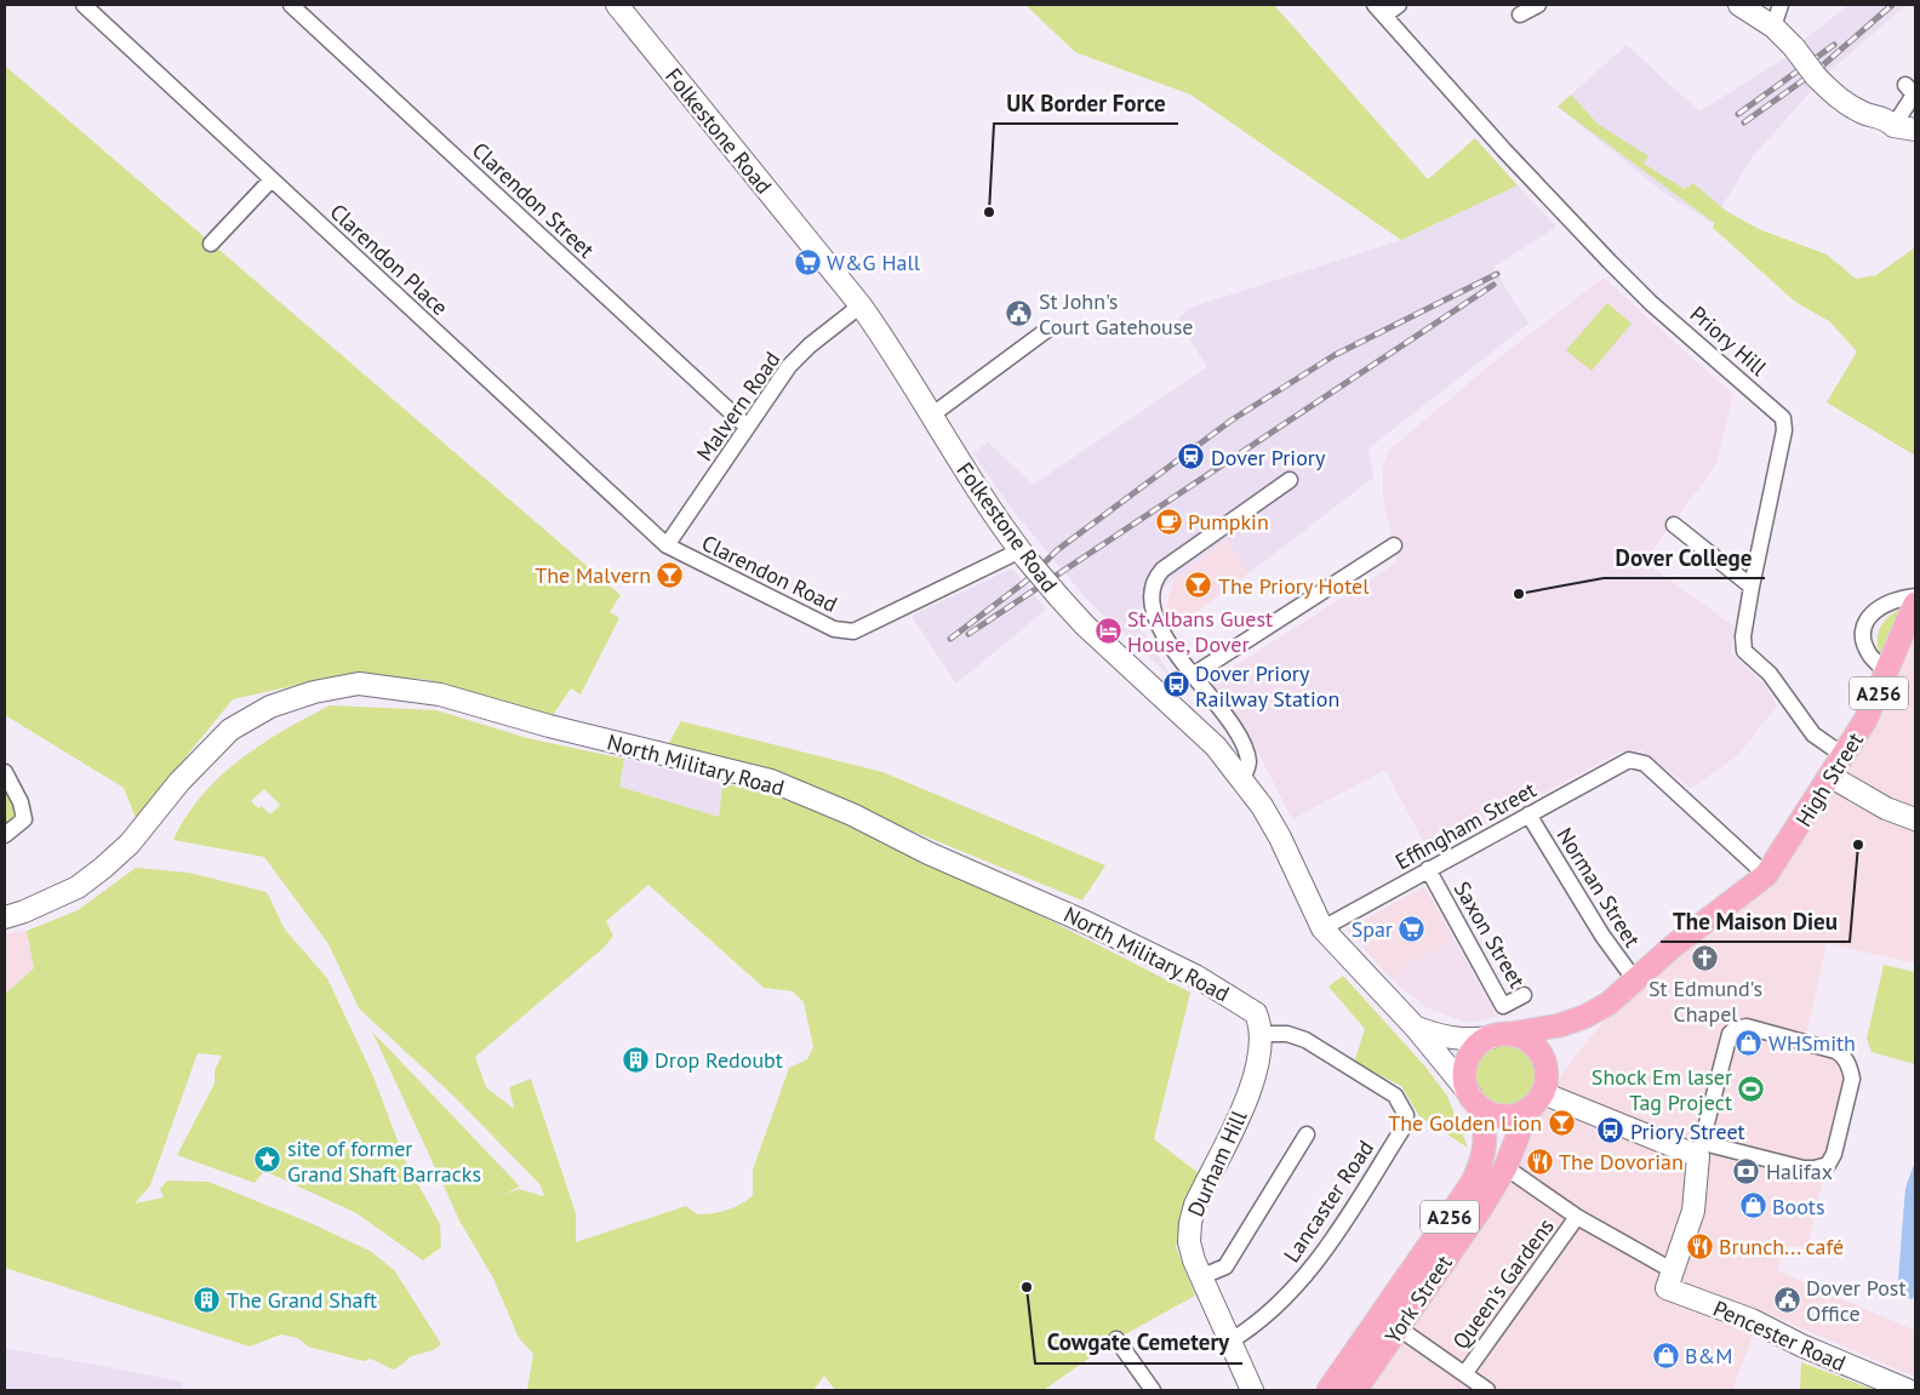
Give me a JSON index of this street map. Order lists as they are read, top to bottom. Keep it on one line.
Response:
{"streets":{"main road":["A256","High Street","York Street"],"street":["Folkestone Road","Clarendon Street","Clarendon Place","Priory Hill","Malvern Road","Clarendon Road","North Military Road","Effingham Street","Norman Street","Saxon Street","Durham Hill","Lancaster Road","Queen's Gardens","Pencester Road"]},"crossings":[["Folkestone Road","Malvern Road"],["Folkestone Road","Clarendon Road"],["Folkestone Road","A256"],["Folkestone Road","Effingham Street"],["Folkestone Road","York Street"],["Clarendon Street","Malvern Road"],["Clarendon Place","Malvern Road"],["Clarendon Place","Clarendon Road"],["Priory Hill","High Street"],["Malvern Road","Clarendon Road"],["A256","High Street"],["A256","Effingham Street"],["A256","Norman Street"],["A256","York Street"],["North Military Road","Durham Hill"],["North Military Road","Lancaster Road"],["High Street","Effingham Street"],["Effingham Street","Norman Street"],["Effingham Street","Saxon Street"],["Durham Hill","Lancaster Road"]],"places":{"other":["UK Border Force","Dover College","The Maison Dieu","Cowgate Cemetery"],"supermarket":["W&G Hall","Spar"],"public building":["St John's Court Gatehouse","Dover Post Office"],"station":["Dover Priory"],"cafe":["Pumpkin"],"bar":["The Malvern","The Priory Hotel","The Golden Lion"],"hotel":["St Albans Guest House, Dover"],"bus stop":["Dover Priory Railway Station","Priory Street"],"church":["St Edmund's Chapel"],"shop":["WHSmith","Boots","B&M"],"building":["Drop Redoubt","The Grand Shaft"],"sports":["Shock Em laser Tag Project"],"place":["site of former Grand Shaft Barracks"],"restaurant":["The Dovorian","Brunch... café"],"bank":["Halifax"]}}
